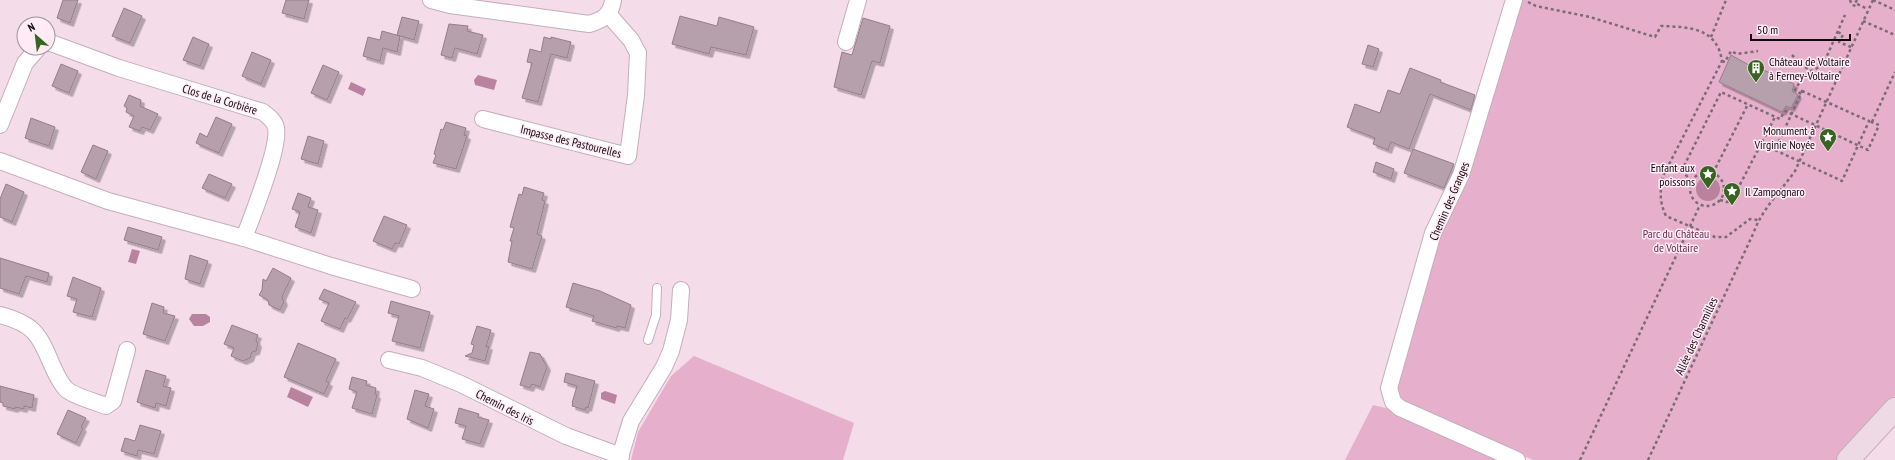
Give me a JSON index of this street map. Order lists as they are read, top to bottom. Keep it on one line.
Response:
{"streets":{"street":["Clos de la Corbière","Impasse des Pastourelles","Chemin des Granges","Chemin des Iris"],"path":["Allée des Charmilles"]},"parks":["Parc du Château de Voltaire"],"places":{"building":["Château de Voltaire à Ferney-Voltaire"],"place":["Monument à Virginie Noyée","Enfant aux poissons","Il Zampognaro"]},"scale_bar":"50 m","north":"top left"}
